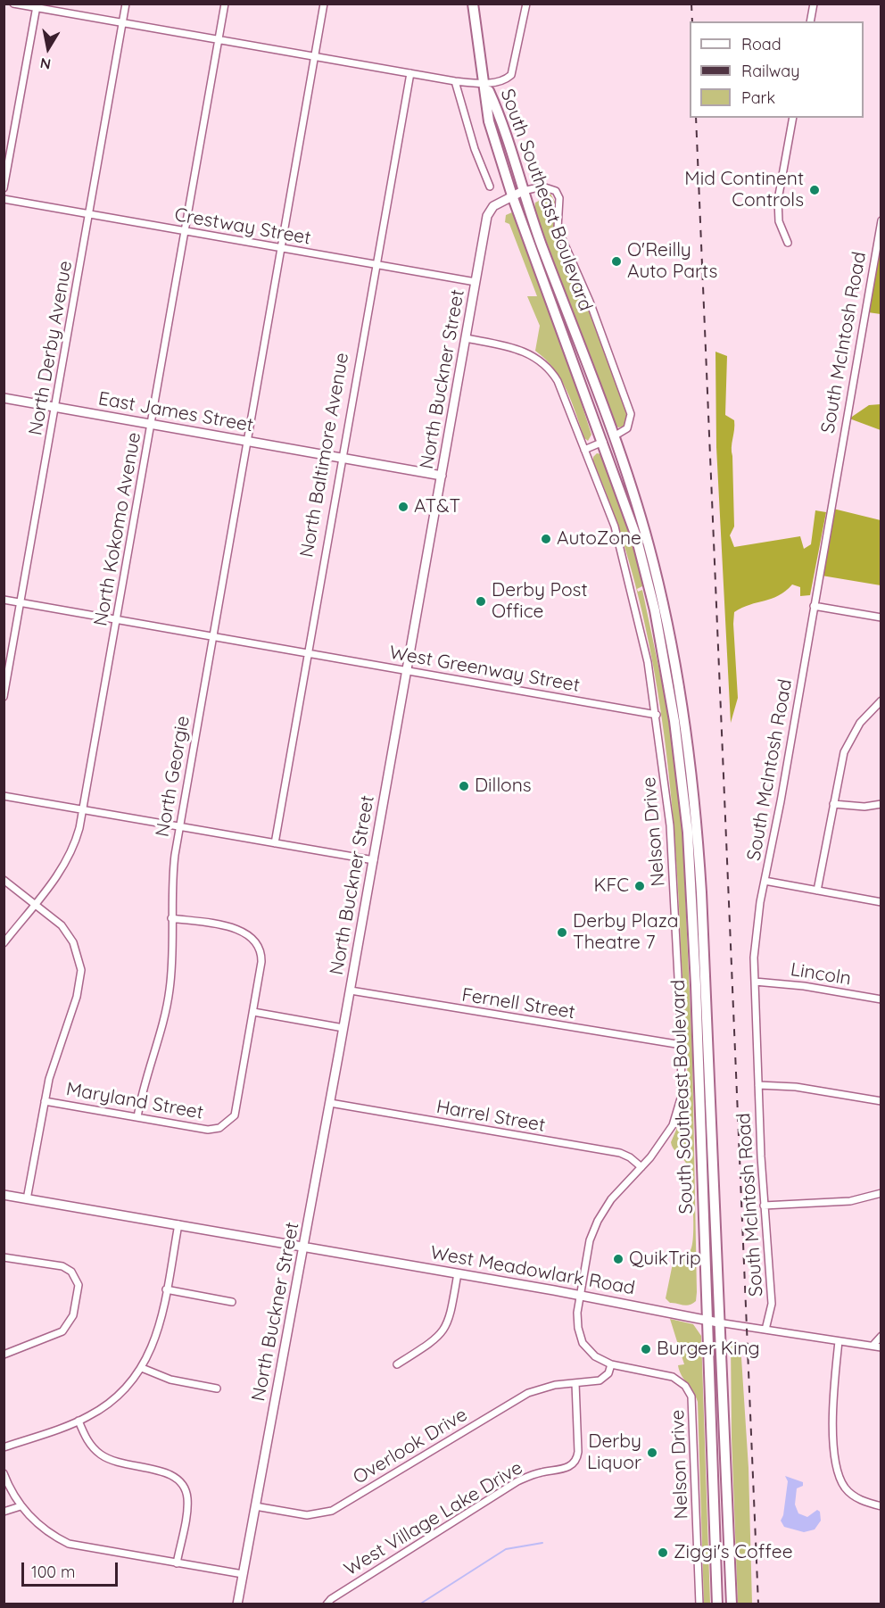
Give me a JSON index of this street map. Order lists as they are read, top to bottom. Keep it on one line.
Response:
{"streets":{"main road":["South Southeast Boulevard","North Buckner Street","East James Street","West Meadowlark Road"],"street":["Crestway Street","South McIntosh Road","North Derby Avenue","North Baltimore Avenue","North Kokomo Avenue","West Greenway Street","North Georgie","Nelson Drive","Lincoln","Fernell Street","Maryland Street","Harrel Street","Overlook Drive","West Village Lake Drive"]},"crossings":[["South Southeast Boulevard","North Buckner Street"],["South Southeast Boulevard","West Meadowlark Road"],["Crestway Street","North Derby Avenue"],["Crestway Street","North Buckner Street"],["Crestway Street","North Baltimore Avenue"],["Crestway Street","North Kokomo Avenue"],["Crestway Street","North Georgie"],["South McIntosh Road","Lincoln"],["South McIntosh Road","West Meadowlark Road"],["North Derby Avenue","East James Street"],["North Derby Avenue","West Greenway Street"],["North Buckner Street","East James Street"],["North Buckner Street","West Greenway Street"],["North Buckner Street","Nelson Drive"],["North Buckner Street","Fernell Street"],["North Buckner Street","Harrel Street"],["North Buckner Street","West Meadowlark Road"],["North Buckner Street","Overlook Drive"],["East James Street","North Baltimore Avenue"],["East James Street","North Kokomo Avenue"],["East James Street","North Georgie"],["North Baltimore Avenue","West Greenway Street"],["North Kokomo Avenue","West Greenway Street"],["West Greenway Street","North Georgie"],["West Greenway Street","Nelson Drive"],["North Georgie","Maryland Street"],["Nelson Drive","Fernell Street"],["Nelson Drive","Harrel Street"],["Nelson Drive","West Meadowlark Road"],["Nelson Drive","Overlook Drive"],["Overlook Drive","West Village Lake Drive"]],"places":["Mid Continent Controls","O'Reilly Auto Parts","AT&T","AutoZone","Derby Post Office","Dillons","KFC","Derby Plaza Theatre 7","QuikTrip","Burger King","Derby Liquor","Ziggi's Coffee"],"legend":["Road","Railway","Park"],"scale_bar":"100 m","north":"bottom"}
